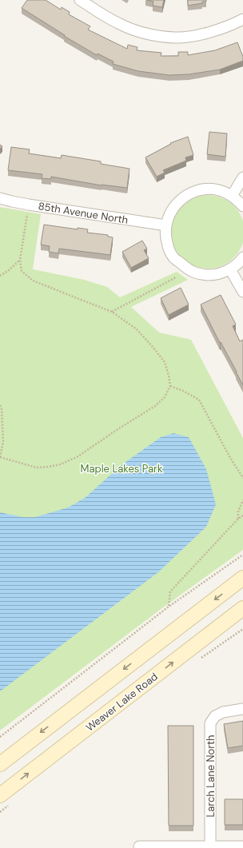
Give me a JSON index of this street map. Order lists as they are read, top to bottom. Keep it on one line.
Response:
{"streets":{"main road":["Weaver Lake Road"],"street":["85th Avenue North","Larch Lane North"]},"parks":["Maple Lakes Park"]}
